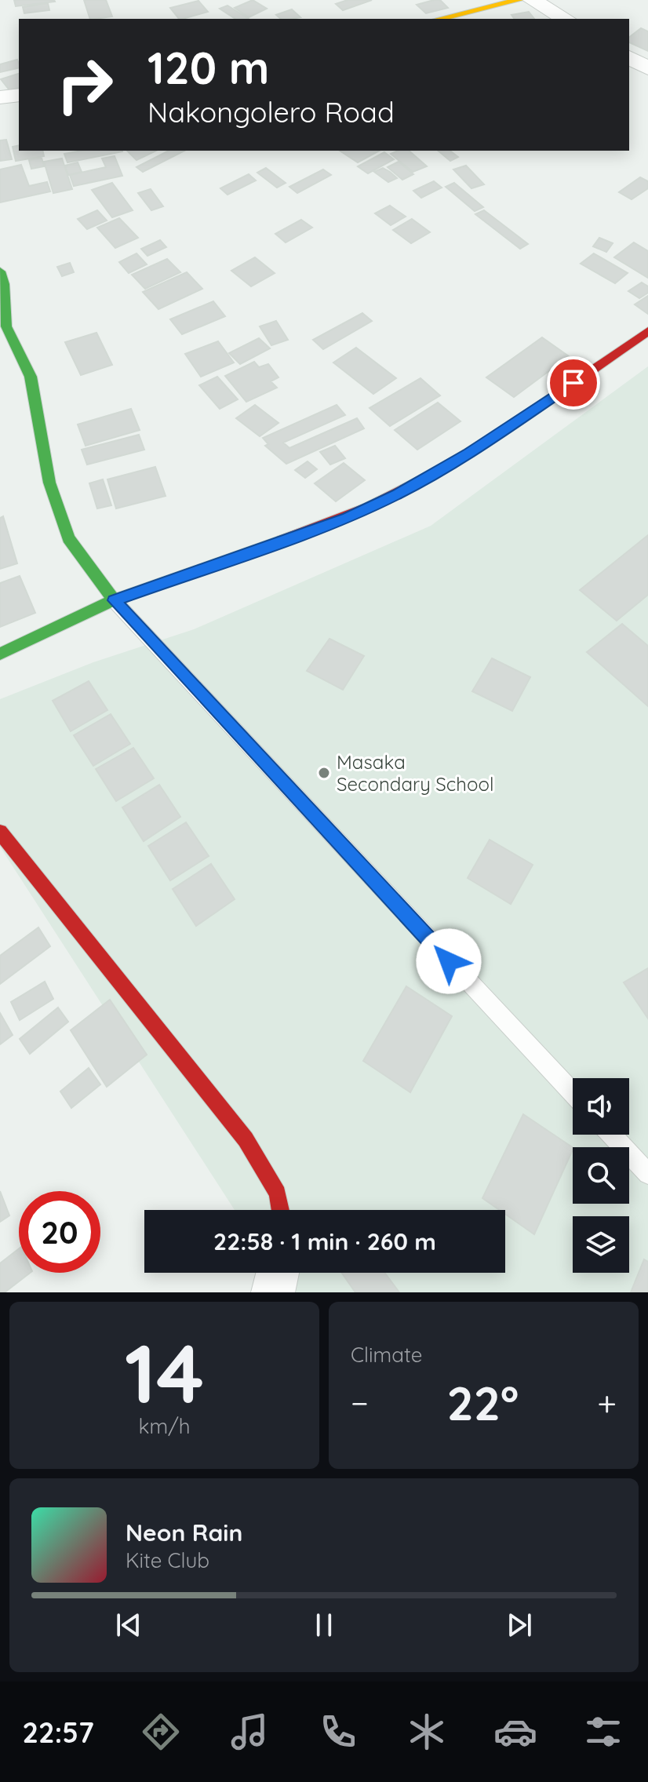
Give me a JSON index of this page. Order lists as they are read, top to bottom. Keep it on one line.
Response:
{"places":["Masaka Secondary School"],"page":{"turn":["120 m","Nakongolero Road"],"limit":"20","trip":"22:58 · 1 min · 260 m","tile":[["14","km/h"],"Climate"],"heat":["−","22°","+"],"song":["Neon Rain","Kite Club"],"tabs":"22:57"}}
